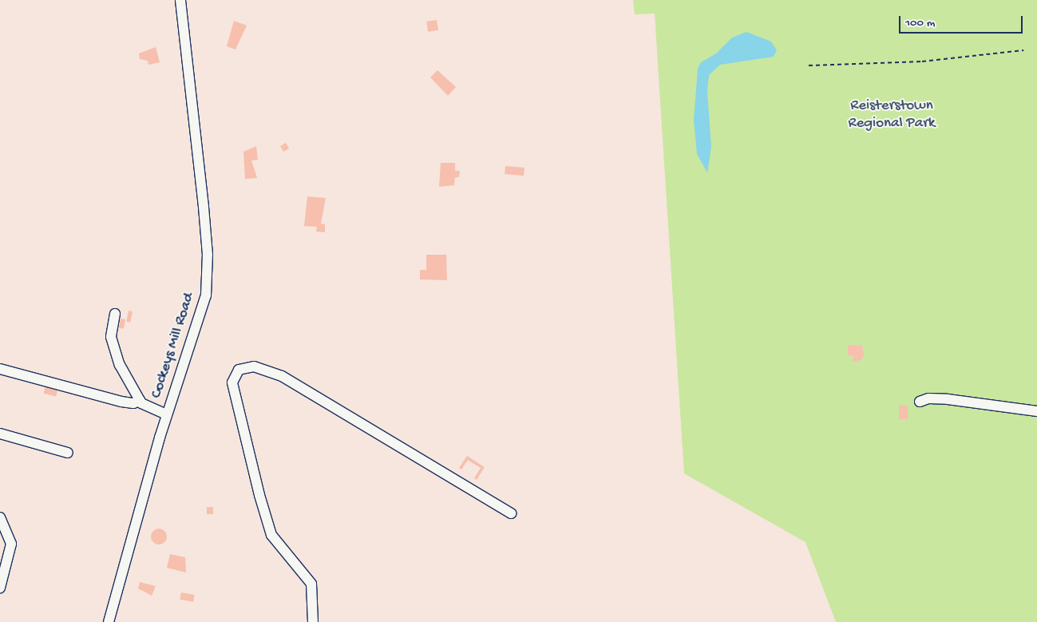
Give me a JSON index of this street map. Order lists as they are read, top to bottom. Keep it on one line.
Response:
{"streets":{"street":["Cockeys Mill Road"]},"parks":["Reisterstown Regional Park"],"scale_bar":"100 m"}
